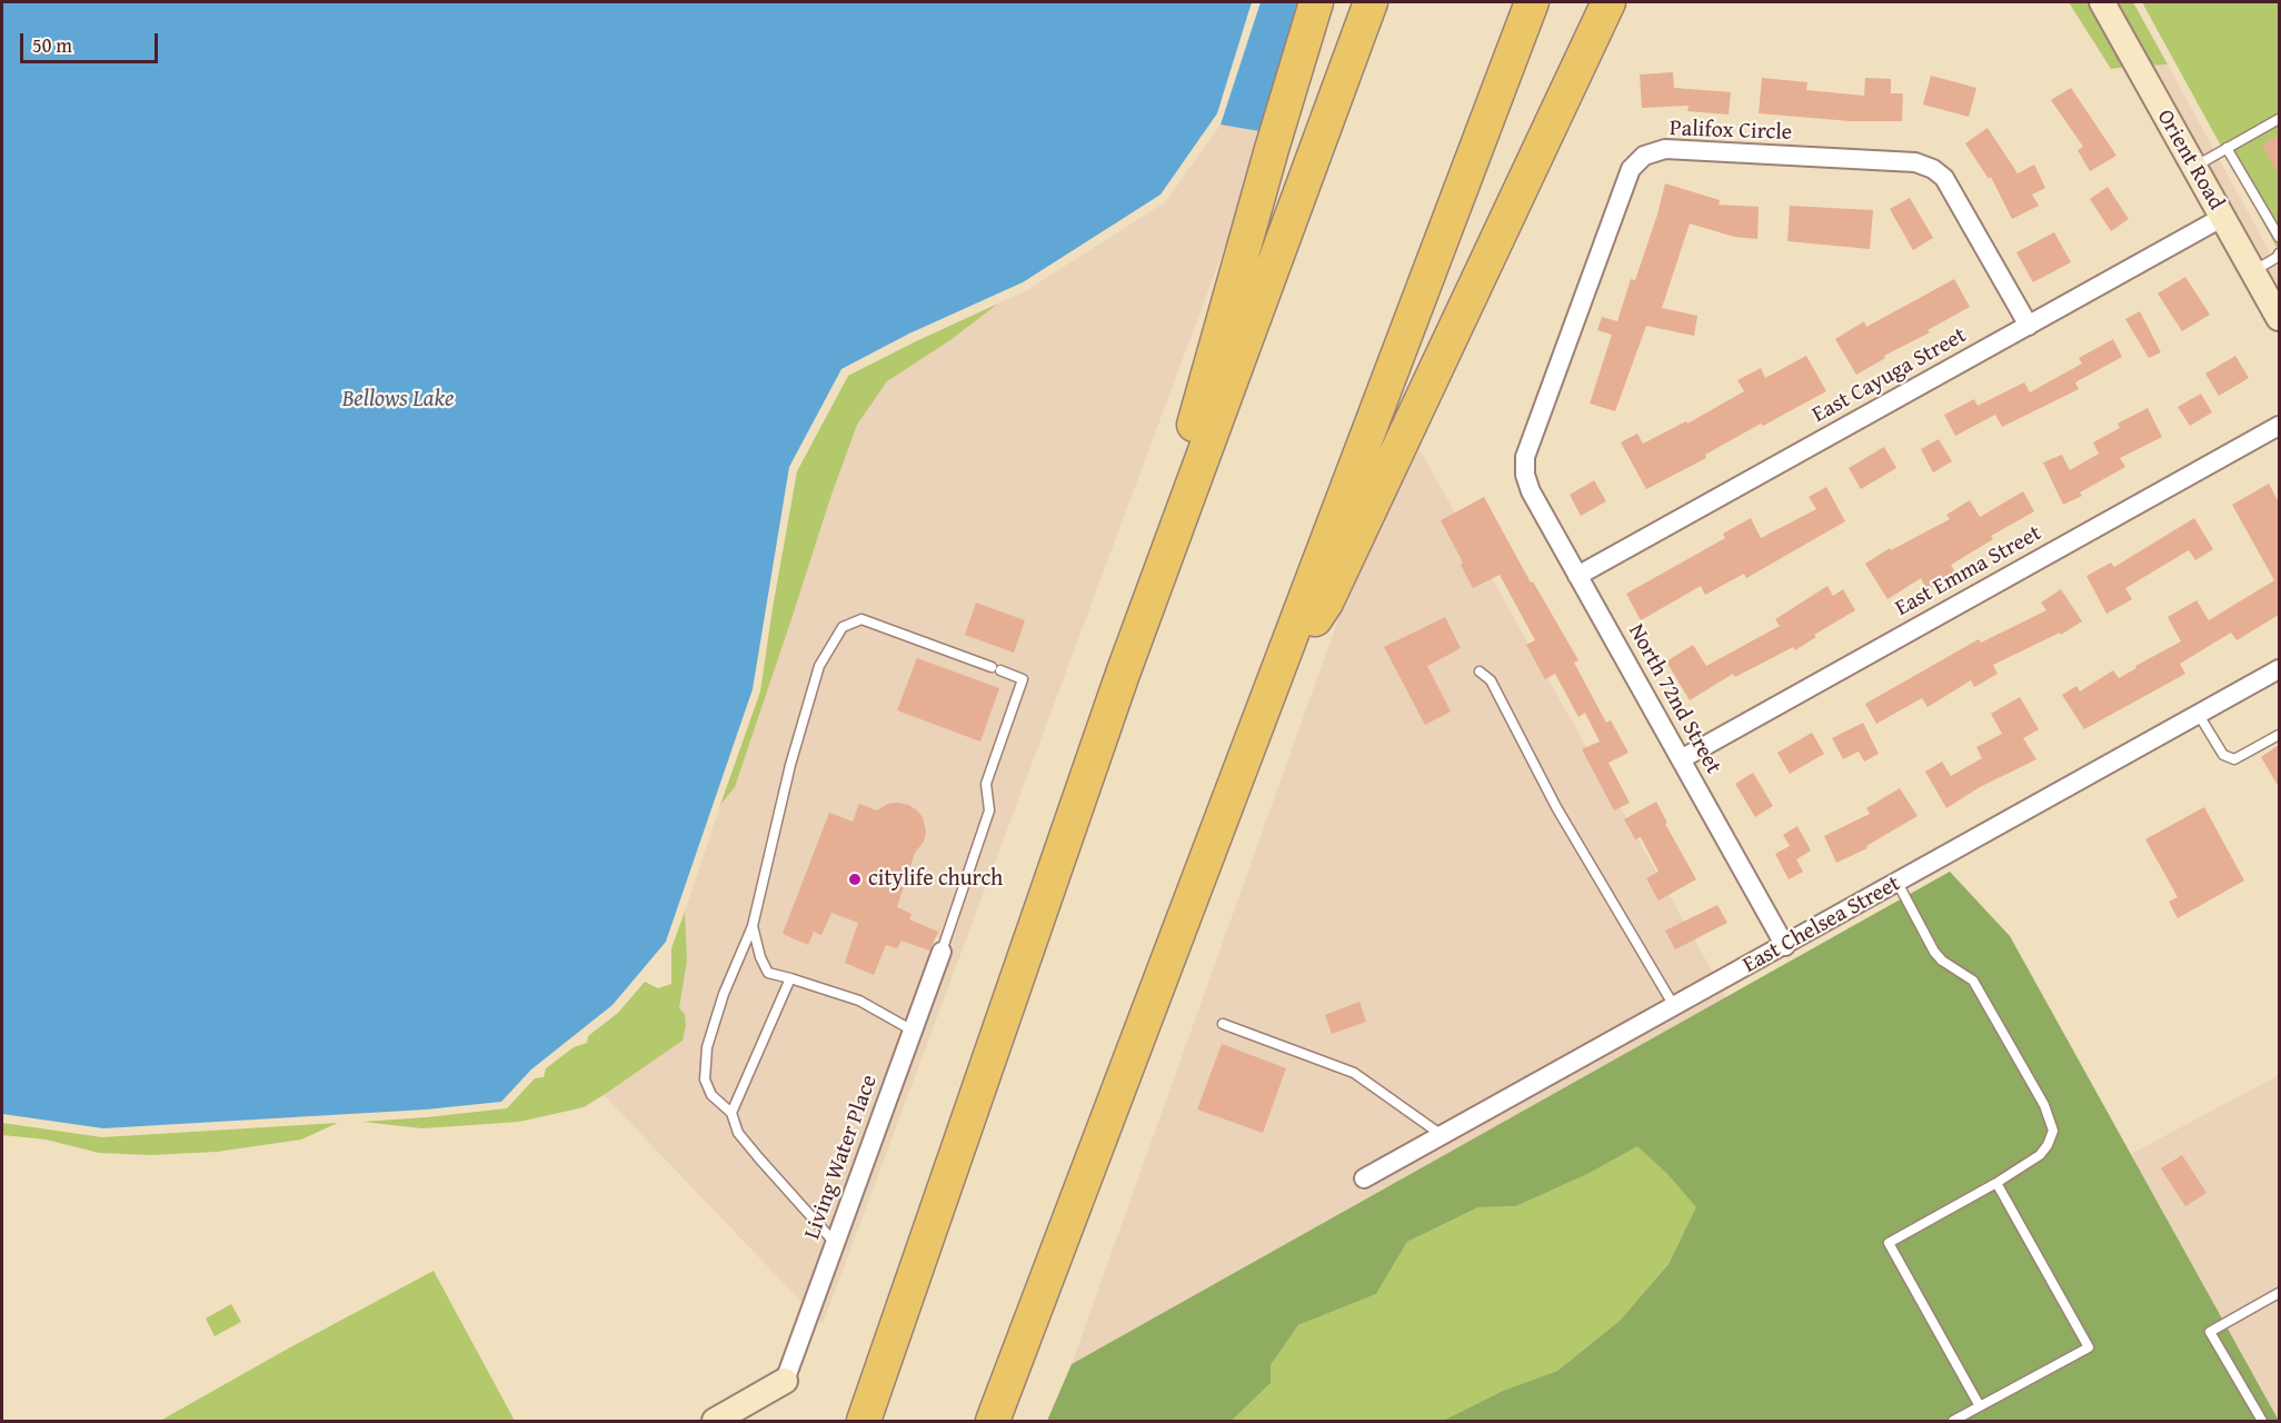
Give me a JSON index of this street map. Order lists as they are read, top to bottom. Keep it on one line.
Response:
{"streets":{"street":["Palifox Circle","Orient Road","East Cayuga Street","East Emma Street","North 72nd Street","East Chelsea Street","Living Water Place"]},"crossings":[["Palifox Circle","East Cayuga Street"],["Palifox Circle","North 72nd Street"],["Orient Road","East Cayuga Street"],["East Cayuga Street","North 72nd Street"],["East Emma Street","North 72nd Street"],["North 72nd Street","East Chelsea Street"]],"water":["Bellows Lake"],"places":["citylife church"],"scale_bar":"50 m"}
